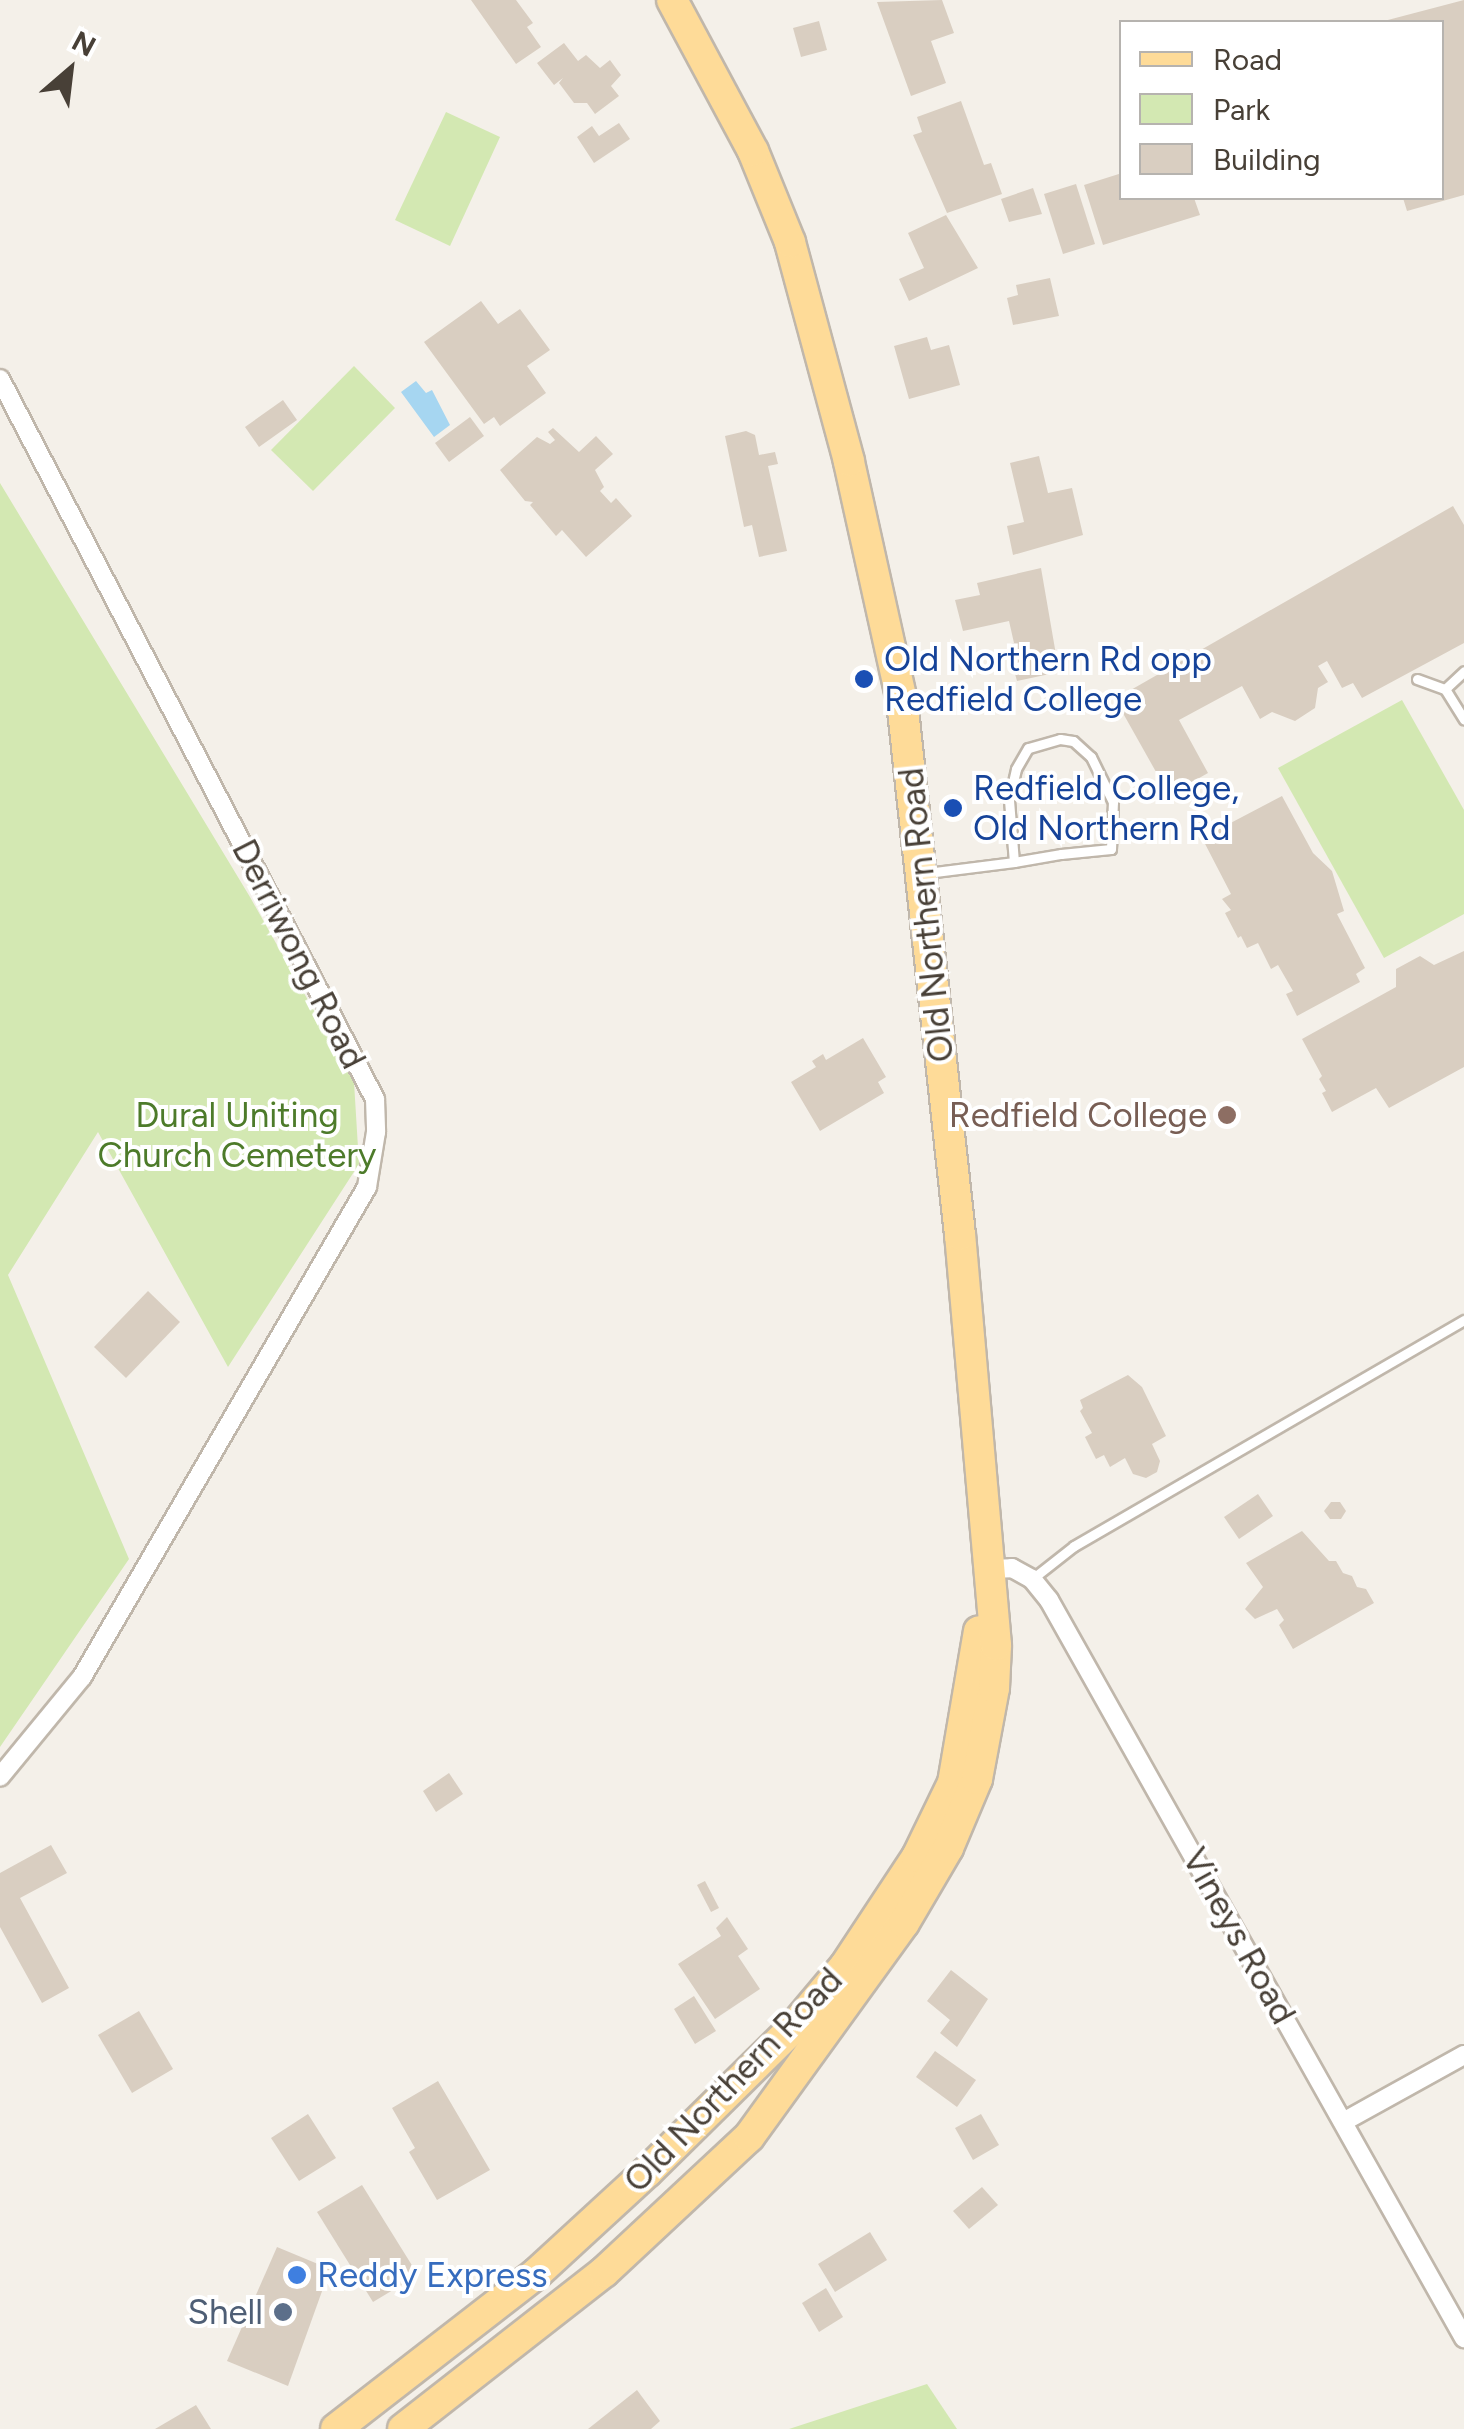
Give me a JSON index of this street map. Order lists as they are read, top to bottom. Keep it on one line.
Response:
{"streets":{"main road":["Old Northern Road"],"street":["Derriwong Road","Vineys Road"]},"parks":["Dural Uniting Church Cemetery"],"places":["Old Northern Rd opp Redfield College","Redfield College, Old Northern Rd","Redfield College","Reddy Express","Shell"],"legend":["Road","Park","Building"],"north":"top right"}
